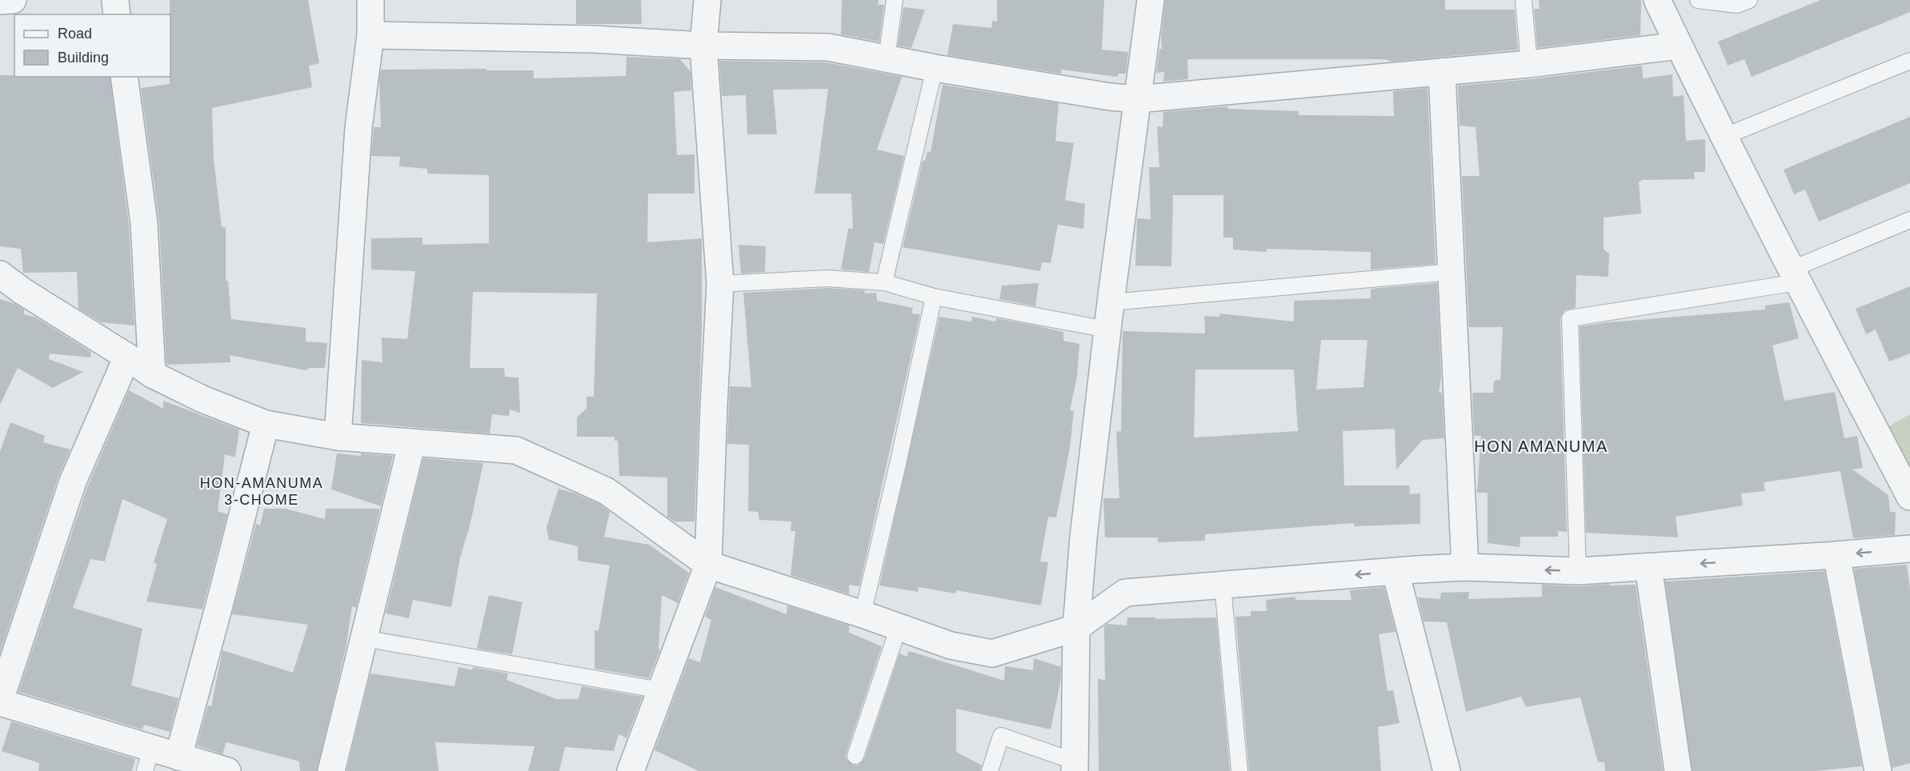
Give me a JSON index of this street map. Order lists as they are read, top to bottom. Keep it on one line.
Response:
{"districts":["HON AMANUMA","HON-AMANUMA 3-CHOME"],"legend":["Road","Building"]}
